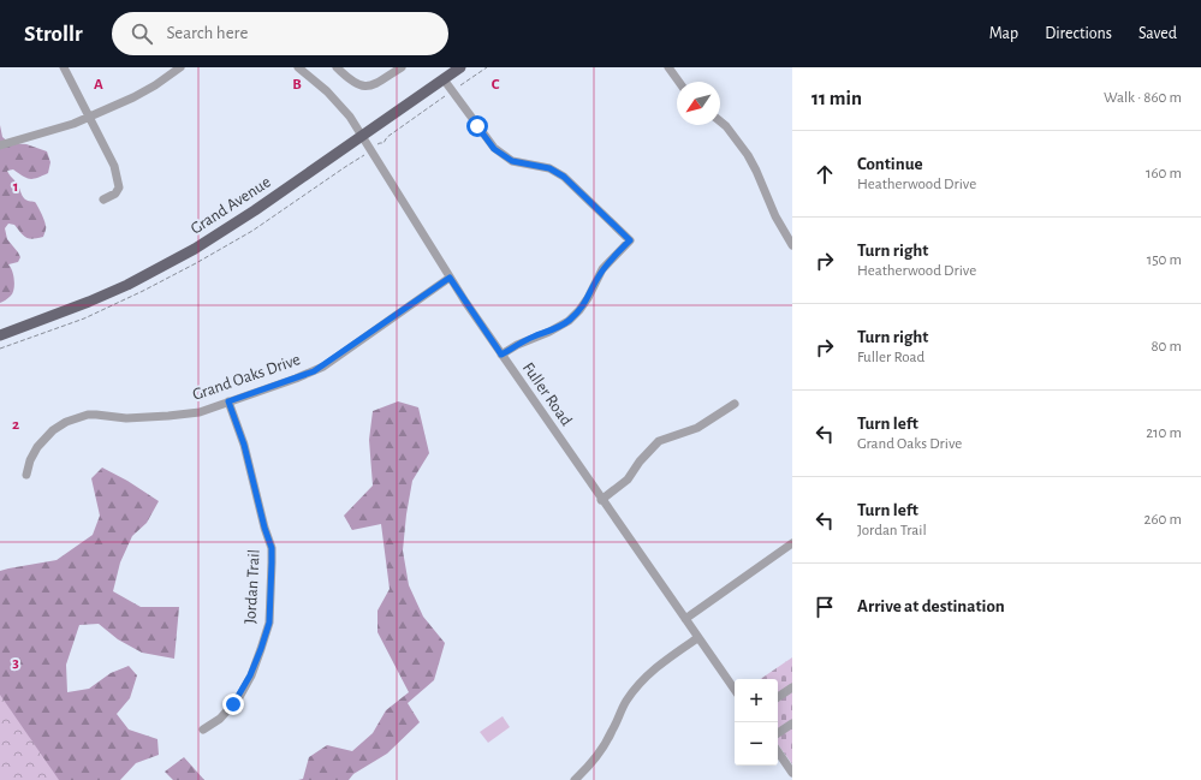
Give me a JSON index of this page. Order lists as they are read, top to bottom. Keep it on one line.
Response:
{"streets":{"main road":["Grand Avenue"],"street":["Grand Oaks Drive","Fuller Road","Jordan Trail"]},"crossings":[["Grand Avenue","Fuller Road"],["Grand Oaks Drive","Fuller Road"],["Grand Oaks Drive","Jordan Trail"]],"north":"bottom left","page":{"header":"Strollr","search":"Search here","nav":["Map","Directions","Saved"],"heading":["11 min","Walk · 860 m"],"list":[["Continue","Heatherwood Drive","160 m"],["Turn right","Heatherwood Drive","150 m"],["Turn right","Fuller Road","80 m"],["Turn left","Grand Oaks Drive","210 m"],["Turn left","Jordan Trail","260 m"],"Arrive at destination"],"map_buttons":["+","−"]},"grid":{"columns":["A","B","C"],"rows":["1","2","3"]}}
